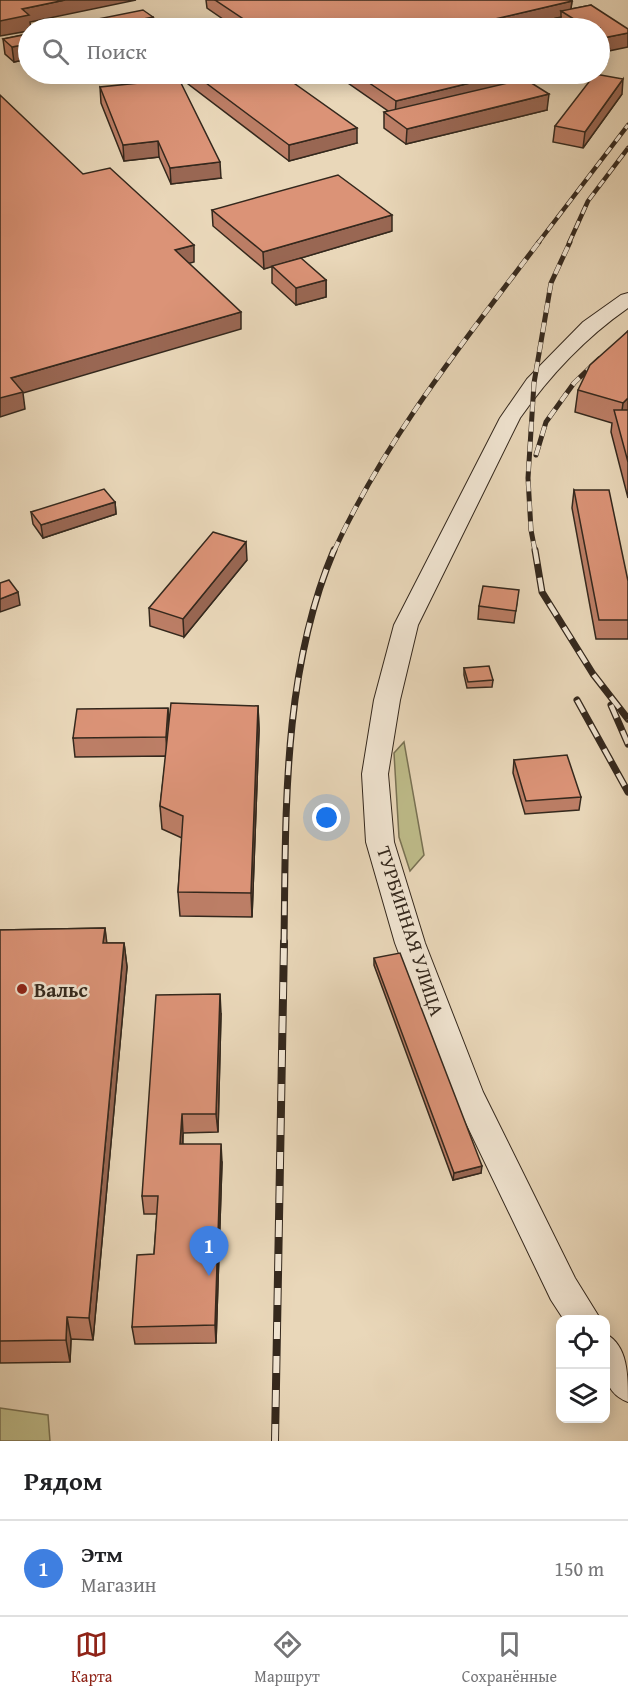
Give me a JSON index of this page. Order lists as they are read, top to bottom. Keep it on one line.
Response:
{"streets":{"main road":["ТУРБИННАЯ УЛИЦА"]},"places":["Вальс"],"page":{"search":"Поиск","pins":"1","heading":"Рядом","list":[{"mark":"1","name":"Этм","note":"Магазин","value":"150 m"}],"nav":["Карта","Маршрут","Сохранённые"]}}
